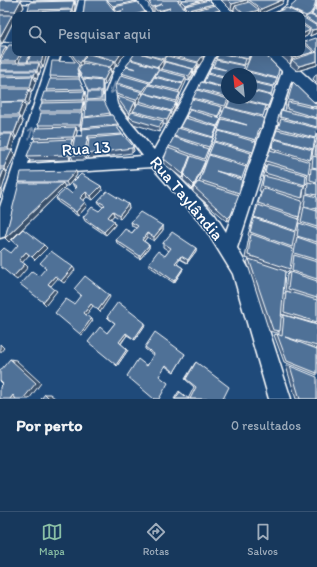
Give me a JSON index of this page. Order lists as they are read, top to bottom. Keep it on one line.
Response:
{"streets":{"street":["Rua 13","Rua Taylândia"]},"crossings":[["Rua 13","Rua Taylândia"]],"north":"top left","page":{"search":"Pesquisar aqui","heading":["Por perto","0 resultados"],"nav":["Mapa","Rotas","Salvos"]}}
